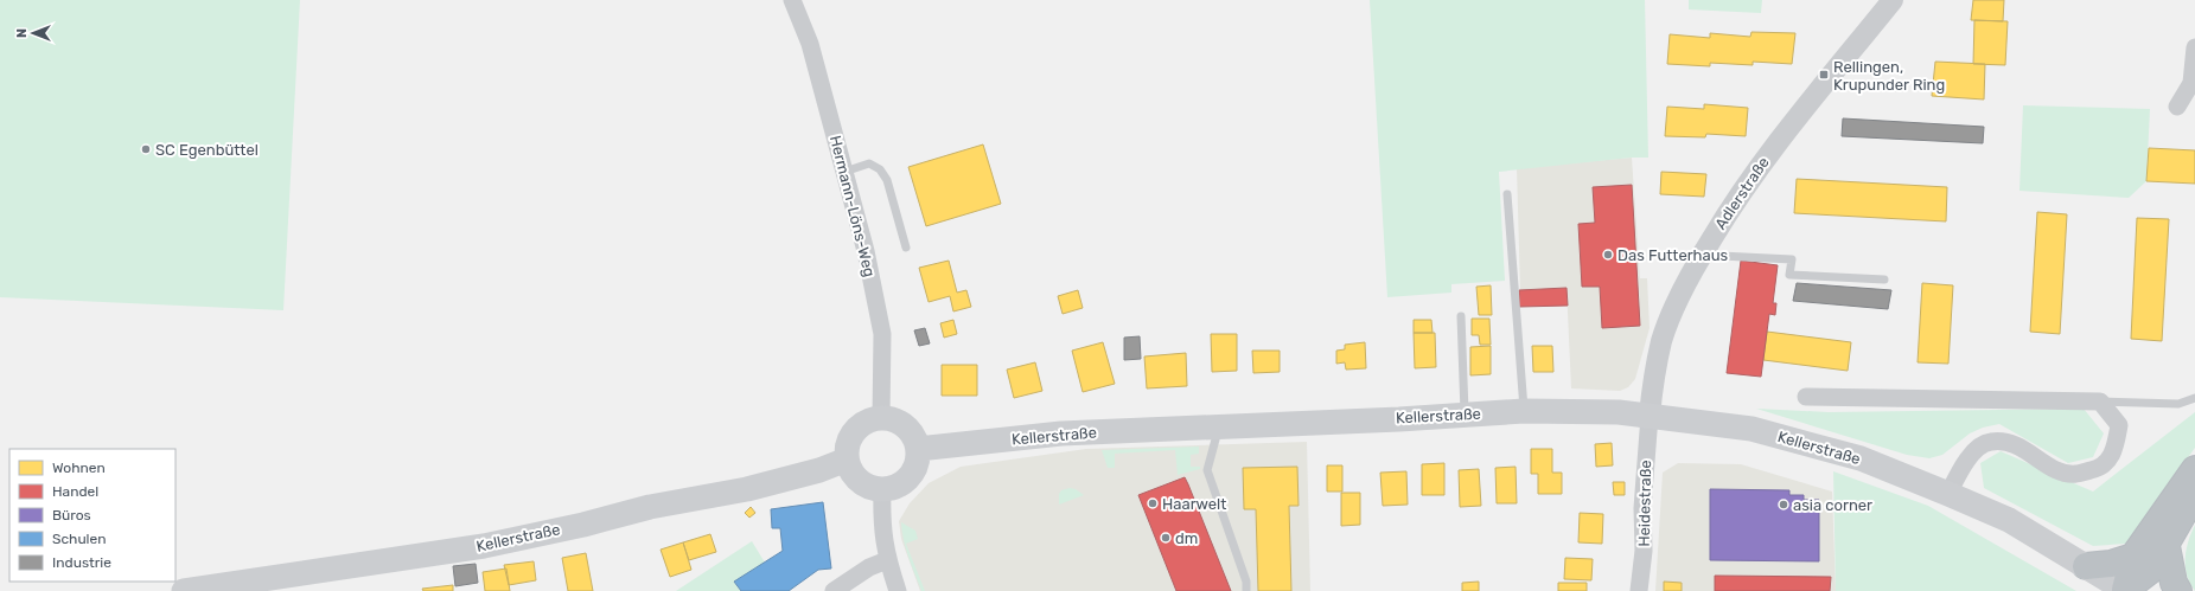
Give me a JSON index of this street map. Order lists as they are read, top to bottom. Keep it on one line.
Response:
{"streets":{"main road":["Kellerstraße"],"street":["Adlerstraße","Hermann-Löns-Weg","Heidestraße"]},"crossings":[["Adlerstraße","Kellerstraße"],["Adlerstraße","Heidestraße"],["Hermann-Löns-Weg","Kellerstraße"],["Kellerstraße","Heidestraße"]],"places":{"transit":["Rellingen, Krupunder Ring"],"other":["SC Egenbüttel","Das Futterhaus","Haarwelt","asia corner","dm"]},"legend":["Wohnen","Handel","Büros","Schulen","Industrie"],"north":"left"}
